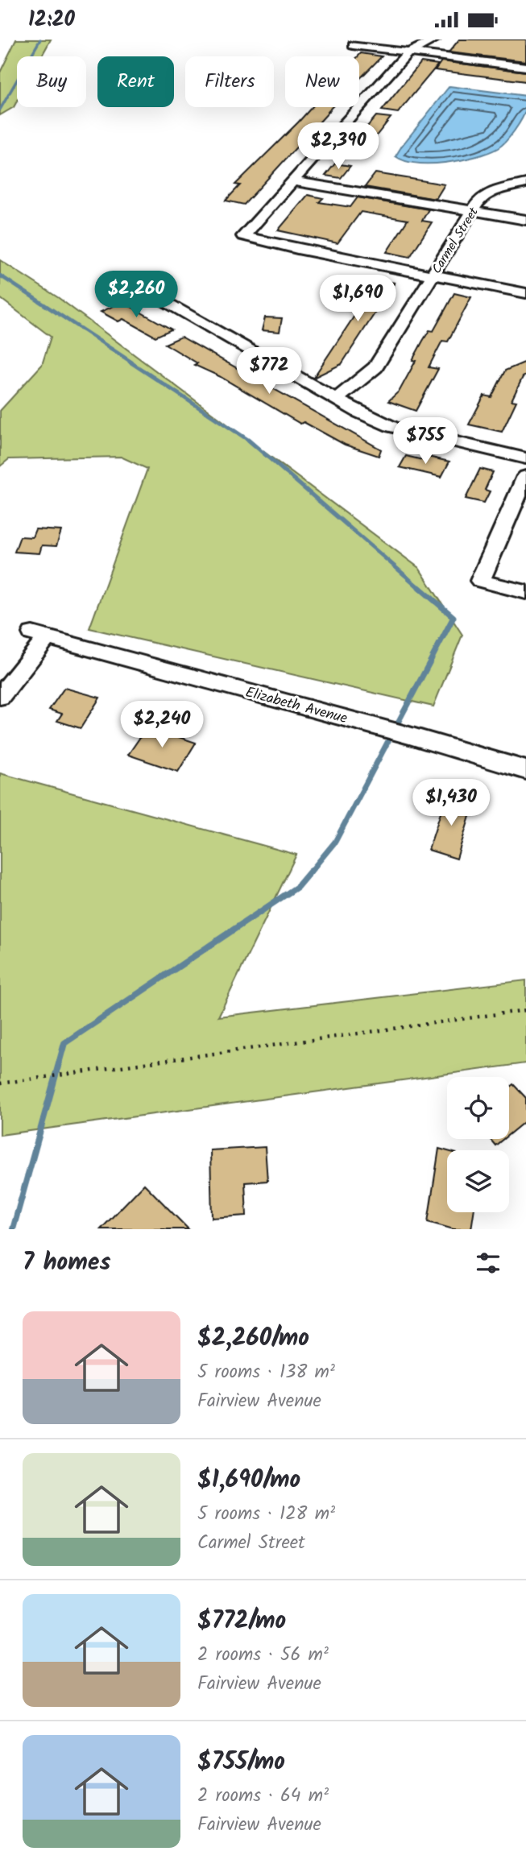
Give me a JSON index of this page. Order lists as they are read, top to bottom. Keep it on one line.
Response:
{"streets":{"street":["Carmel Street","Elizabeth Avenue"]},"page":{"status":"12:20","chip":["Buy","Rent","Filters","New"],"price":["$2,390","$2,260","$1,690","$772","$755","$2,240","$1,430"],"heading":"7 homes","list":[{"name":"$2,260/mo","note":"5 rooms · 138 m² · Fairview Avenue"},{"name":"$1,690/mo","note":"5 rooms · 128 m² · Carmel Street"},{"name":"$772/mo","note":"2 rooms · 56 m² · Fairview Avenue"},{"name":"$755/mo","note":"2 rooms · 64 m² · Fairview Avenue"}]}}
